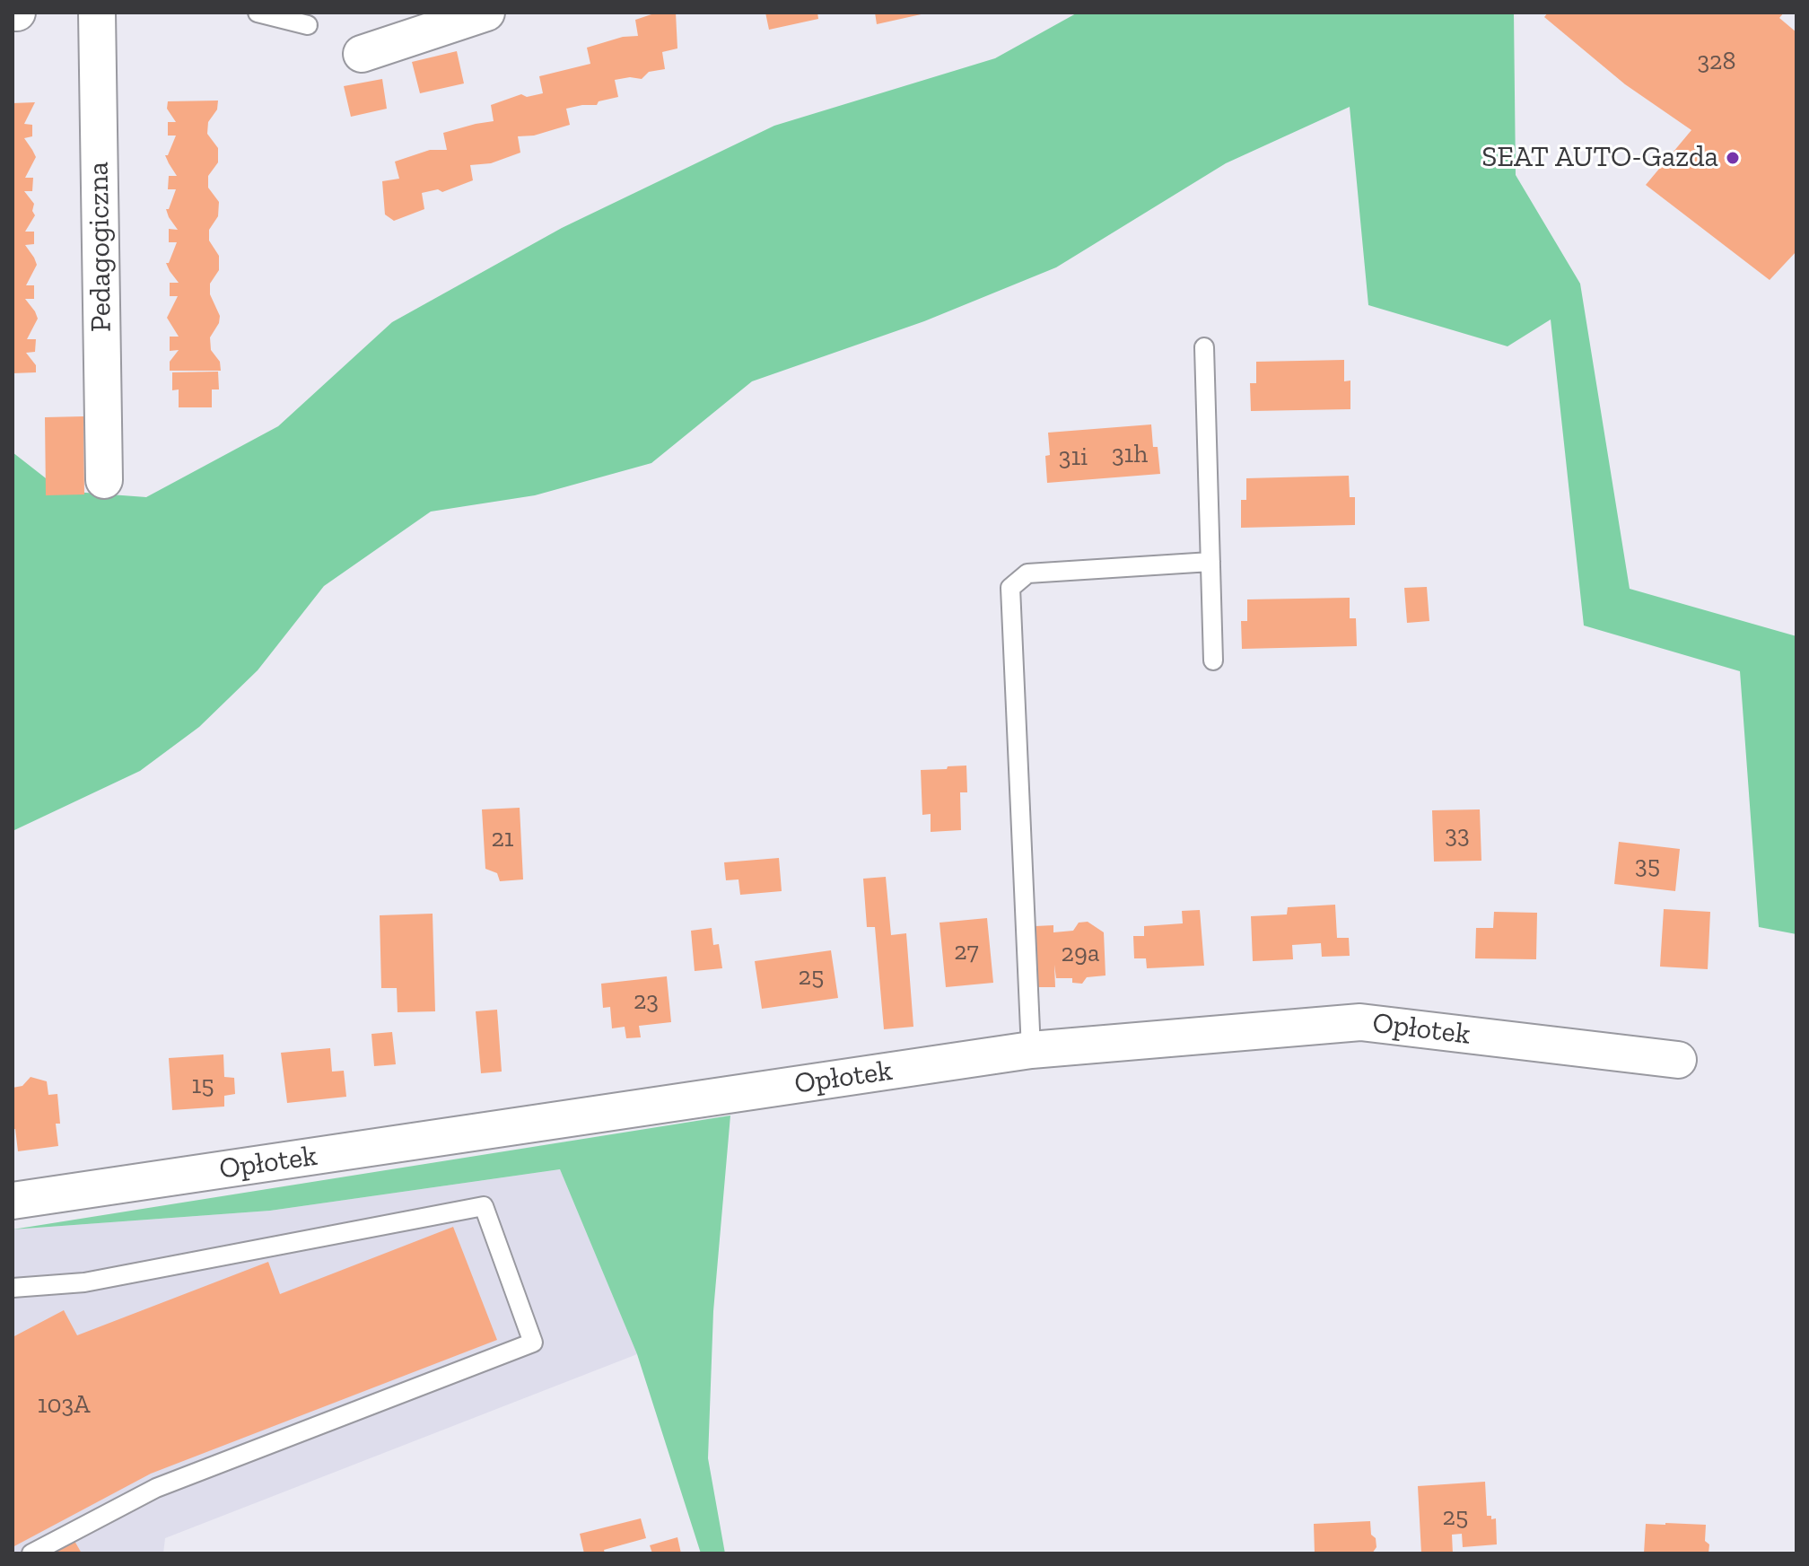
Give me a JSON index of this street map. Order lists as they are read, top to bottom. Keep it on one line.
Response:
{"streets":{"street":["Pedagogiczna","Opłotek"]},"places":["SEAT AUTO-Gazda"],"house_numbers":["328","31h","31i","33","21","35","27","29a","25","23","15","103A","25"]}
